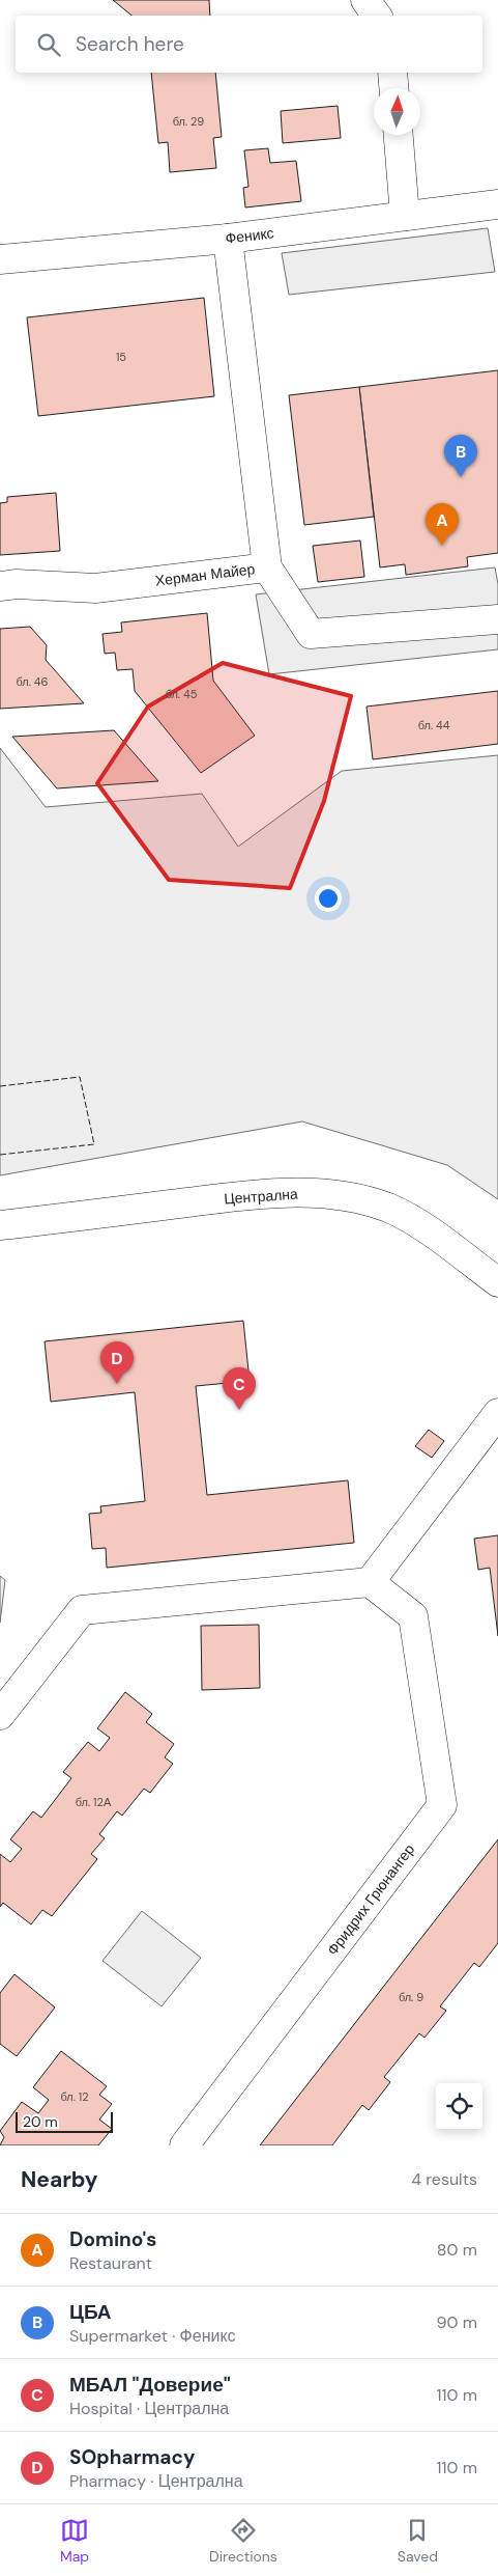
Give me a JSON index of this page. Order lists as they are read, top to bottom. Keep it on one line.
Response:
{"streets":{"street":["Феникс","Херман Майер","Централна","Фридрих Грюнангер"]},"house_numbers":["бл. 29","15","бл. 46","бл. 45","бл. 44","бл. 12А","бл. 9","бл. 12"],"scale_bar":"20 m","north":"top","page":{"search":"Search here","pins":["B","A","D","C"],"scale":"20 m","heading":["Nearby","4 results"],"list":[{"mark":"A","name":"Domino's","note":"Restaurant","value":"80 m"},{"mark":"B","name":"ЦБА","note":"Supermarket · Феникс","value":"90 m"},{"mark":"C","name":"МБАЛ \"Доверие\"","note":"Hospital · Централна","value":"110 m"},{"mark":"D","name":"SOpharmacy","note":"Pharmacy · Централна","value":"110 m"}],"nav":["Map","Directions","Saved"]}}
